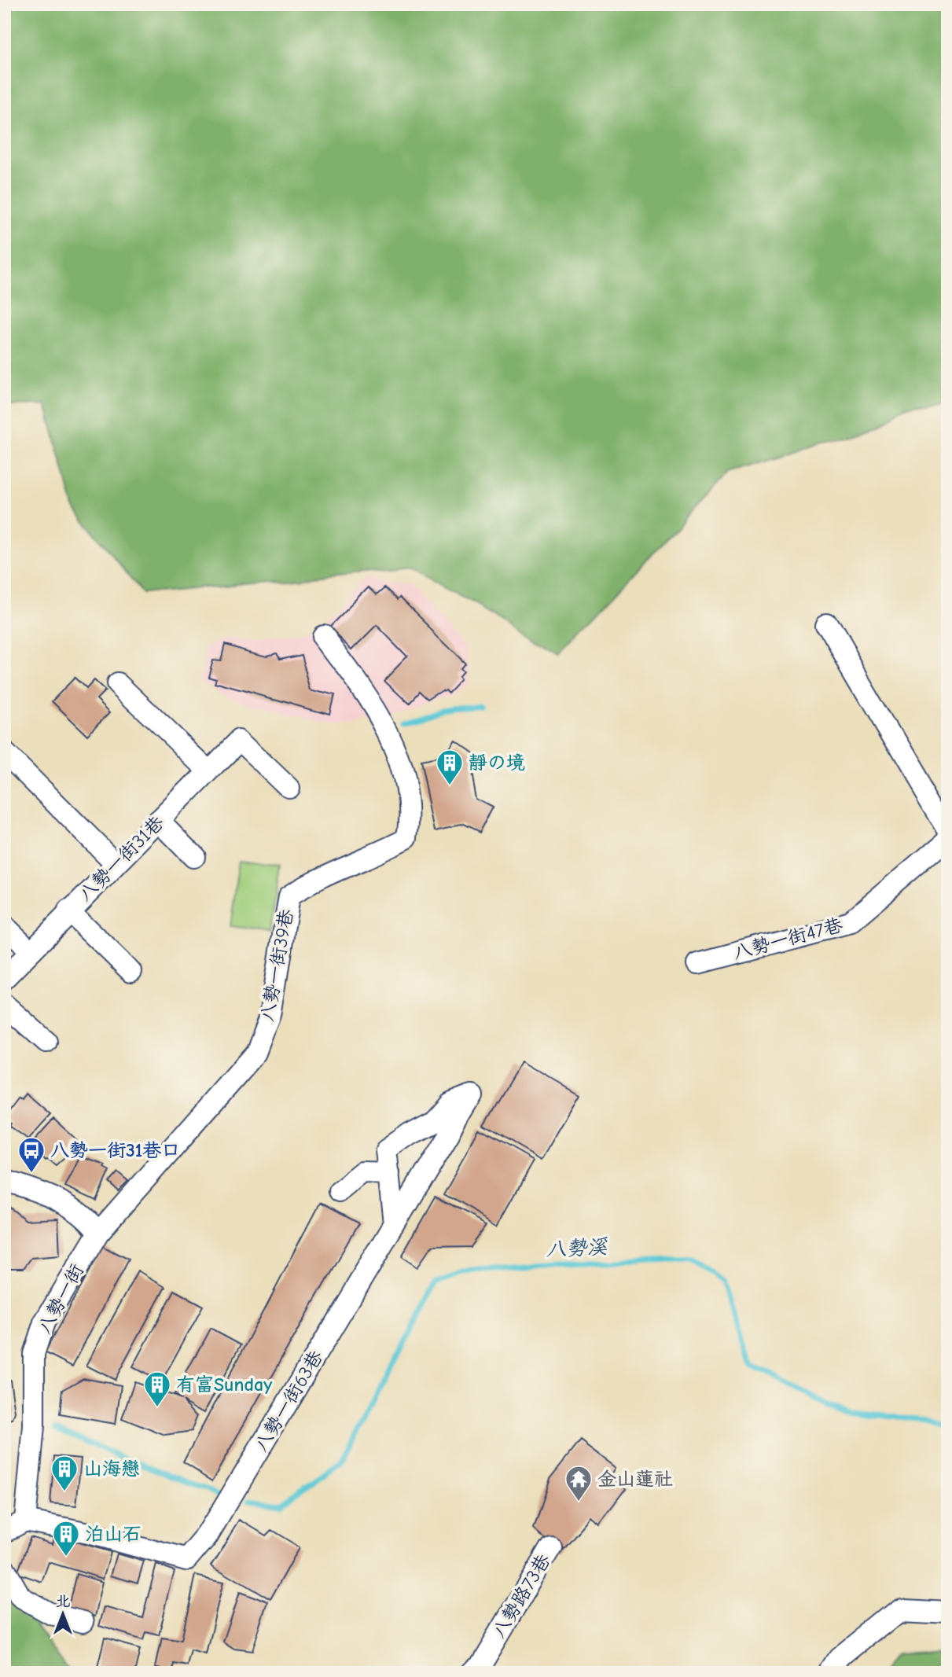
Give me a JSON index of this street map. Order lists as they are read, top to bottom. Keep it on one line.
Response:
{"streets":{"street":["八勢一街31巷","八勢一街47巷","八勢一街39巷","八勢一街","八勢一街63巷","八勢路73巷"]},"crossings":[["八勢一街39巷","八勢一街"],["八勢一街","八勢一街63巷"]],"water":["八勢溪"],"places":{"building":["靜の境","有富Sunday","山海戀","泊山石"],"bus stop":["八勢一街31巷口"],"temple":["金山蓮社"]},"north":"top"}
